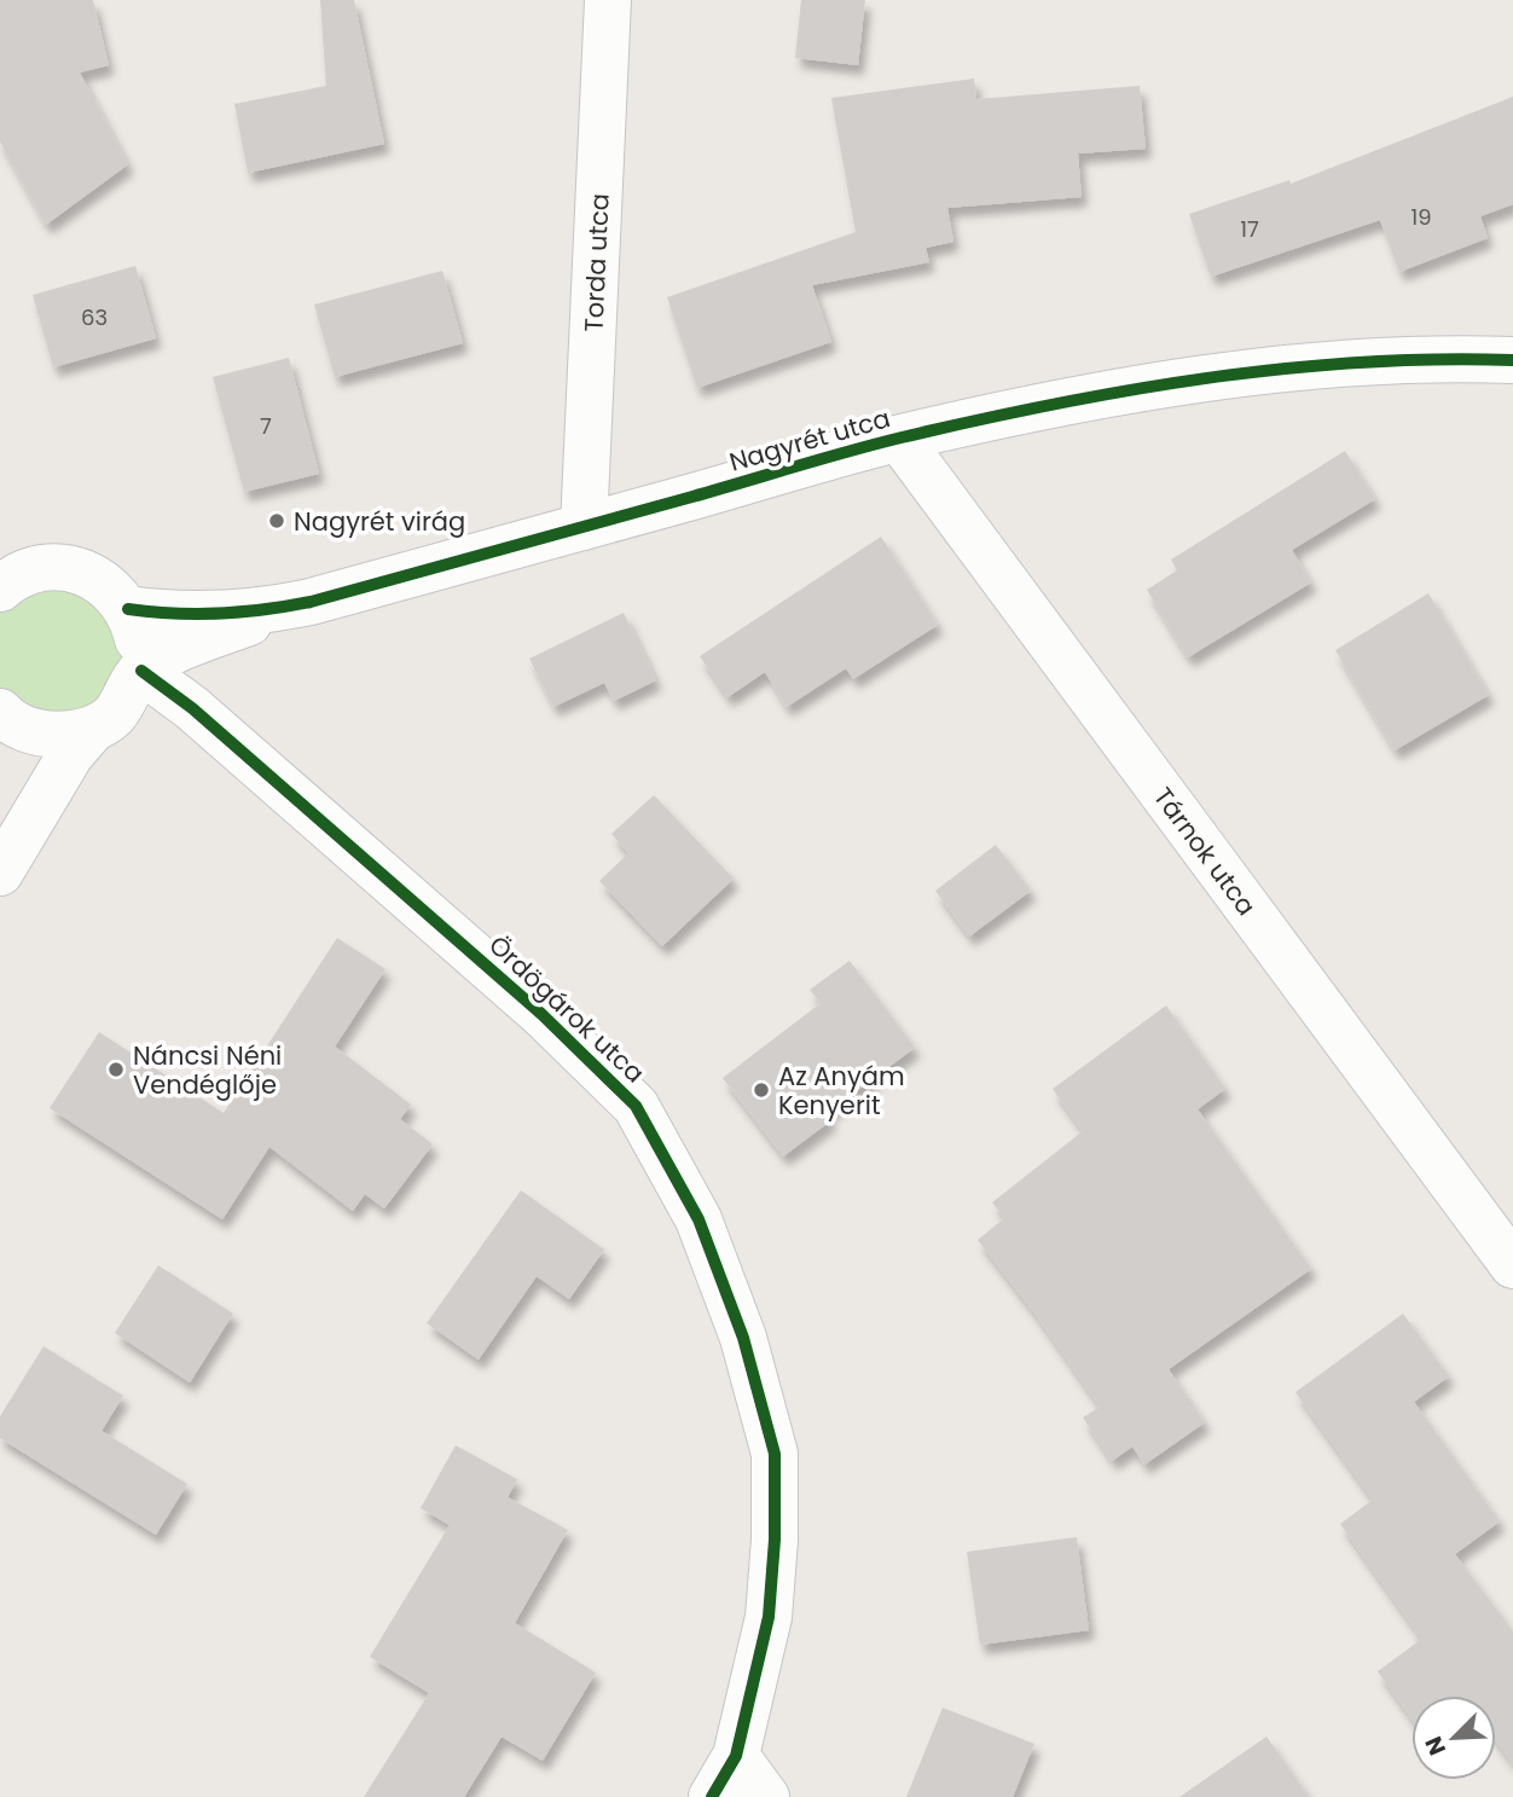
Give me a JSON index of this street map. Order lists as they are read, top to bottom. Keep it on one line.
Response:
{"streets":{"street":["Torda utca","Nagyrét utca","Tárnok utca","Ördögárok utca"]},"crossings":[["Torda utca","Nagyrét utca"],["Nagyrét utca","Tárnok utca"],["Nagyrét utca","Ördögárok utca"]],"places":["Nagyrét virág","Náncsi Néni Vendéglője","Az Anyám Kenyerit"],"house_numbers":["19","17","63","7"],"north":"bottom left"}
